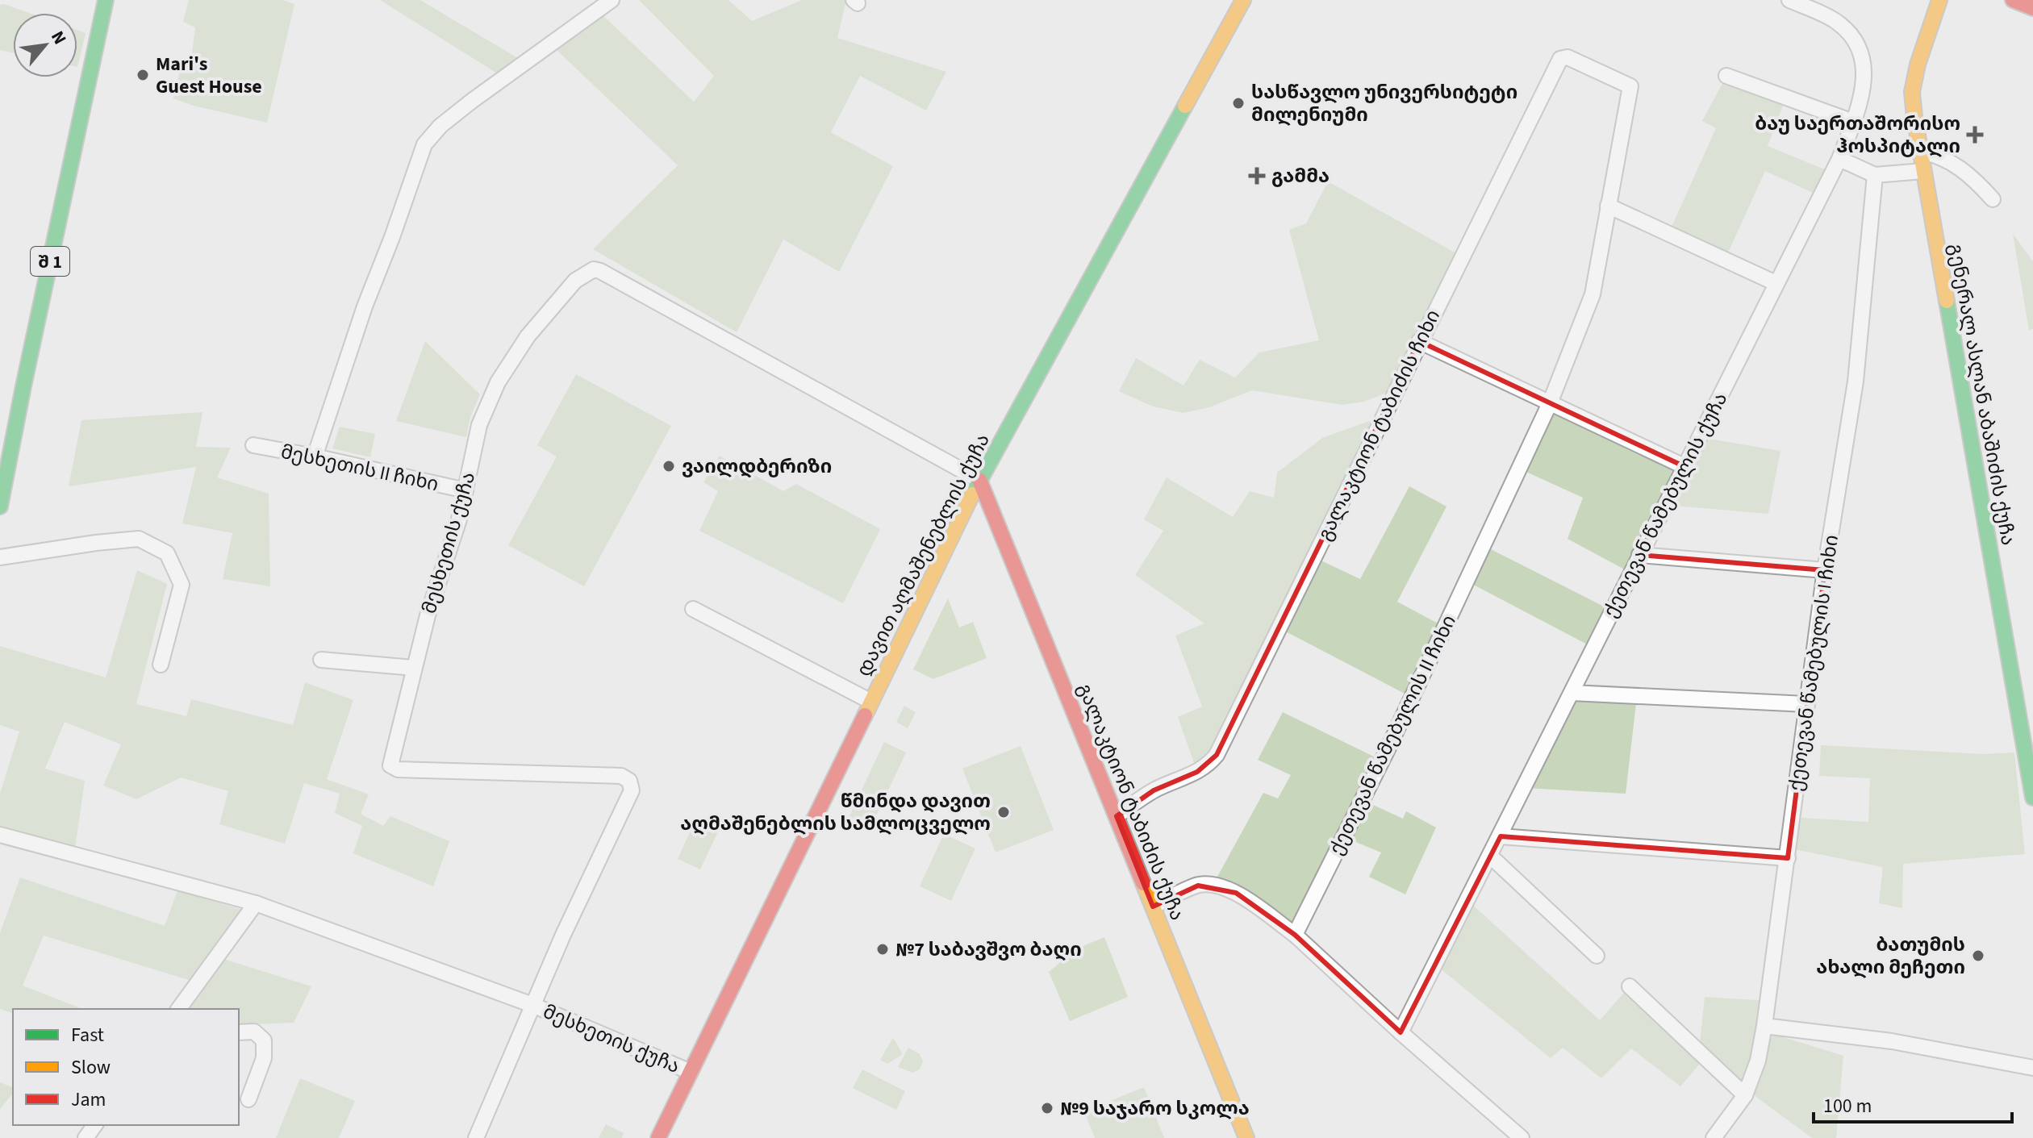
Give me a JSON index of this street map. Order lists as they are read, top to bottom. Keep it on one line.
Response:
{"streets":{"main road":["შ 1","გენერალ ასლან აბაშიძის ქუჩა","დავით აღმაშენებლის ქუჩა","გალაკტიონ ტაბიძის ქუჩა"],"street":["გალაკტიონ ტაბიძის ჩიხი","მესხეთის II ჩიხი","ქეთევან წამებულის ქუჩა","მესხეთის ქუჩა","ქეთევან წამებულის I ჩიხი","ქეთევან წამებულის II ჩიხი"]},"crossings":[["გალაკტიონ ტაბიძის ჩიხი","ქეთევან წამებულის II ჩიხი"],["გალაკტიონ ტაბიძის ჩიხი","გალაკტიონ ტაბიძის ქუჩა"],["მესხეთის II ჩიხი","მესხეთის ქუჩა"],["მესხეთის ქუჩა","დავით აღმაშენებლის ქუჩა"],["მესხეთის ქუჩა","გალაკტიონ ტაბიძის ქუჩა"],["დავით აღმაშენებლის ქუჩა","გალაკტიონ ტაბიძის ქუჩა"]],"places":{"other":["Mari's Guest House","სასწავლო უნივერსიტეტი მილენიუმი","ვაილდბერიზი","წმინდა დავით აღმაშენებლის სამლოცველო","№7 საბავშვო ბაღი","ბათუმის ახალი მეჩეთი","№9 საჯარო სკოლა"],"health":["ბაუ საერთაშორისო ჰოსპიტალი","გამმა"]},"legend":["Fast","Slow","Jam"],"scale_bar":"100 m","north":"top right"}
